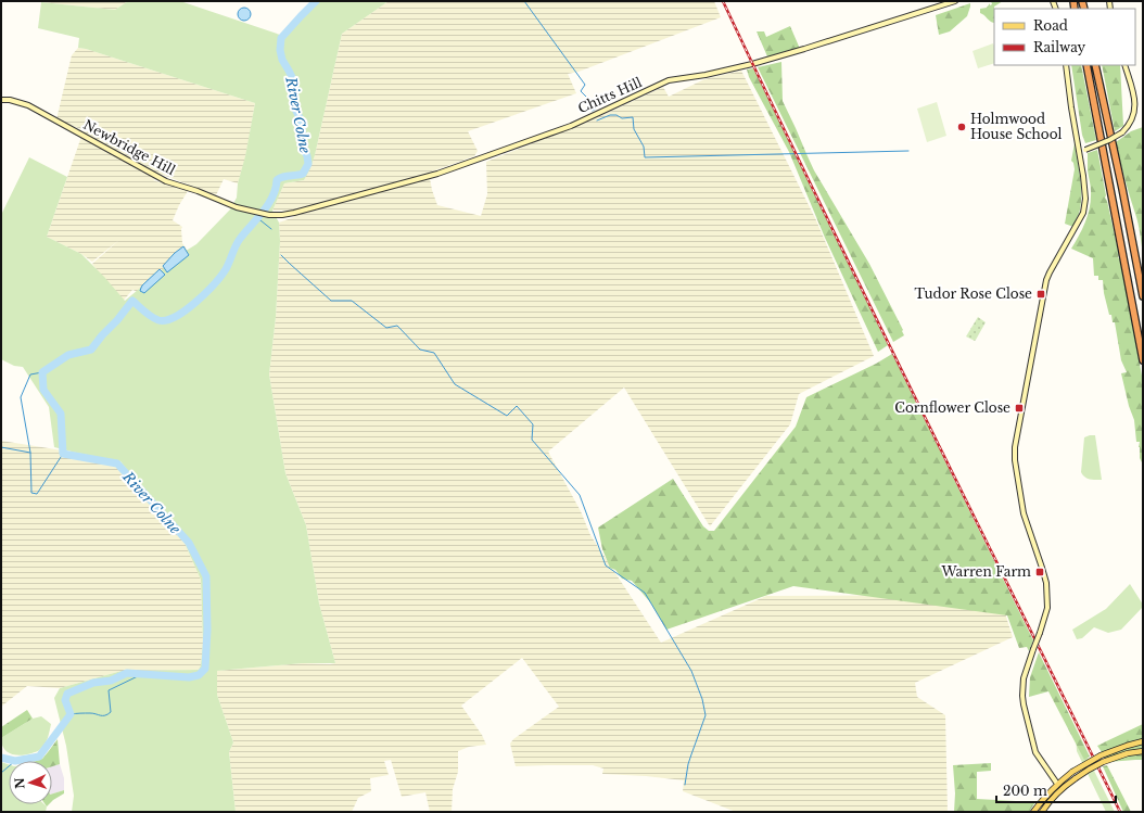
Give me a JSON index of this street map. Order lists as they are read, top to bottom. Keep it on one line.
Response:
{"streets":{"street":["Chitts Hill","Newbridge Hill"]},"crossings":[["Chitts Hill","Newbridge Hill"]],"water":["River Colne"],"places":{"other":["Holmwood House School"],"transit":["Tudor Rose Close","Cornflower Close","Warren Farm"]},"legend":["Road","Railway"],"scale_bar":"200 m","north":"left"}
